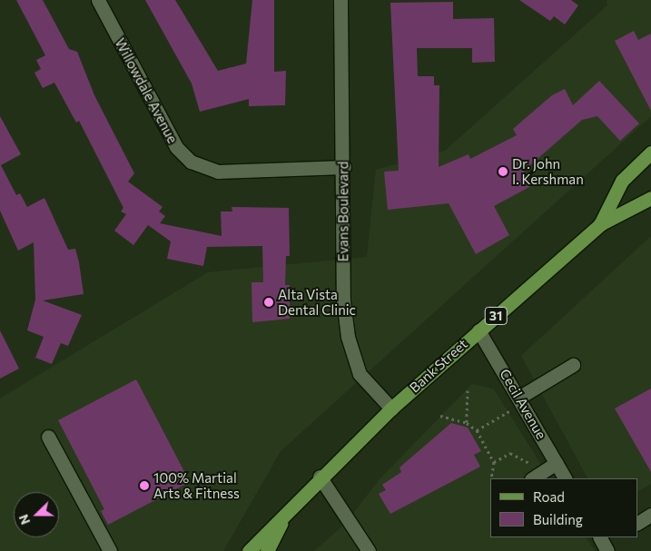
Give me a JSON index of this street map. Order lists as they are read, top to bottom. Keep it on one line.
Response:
{"streets":{"main road":["31","Bank Street"],"street":["Willowdale Avenue","Evans Boulevard","Cecil Avenue"]},"crossings":[["Willowdale Avenue","Evans Boulevard"],["Evans Boulevard","Bank Street"],["Bank Street","Cecil Avenue"]],"places":["Dr. John I. Kershman","Alta Vista Dental Clinic","100% Martial Arts & Fitness"],"legend":["Road","Building"],"north":"left"}
